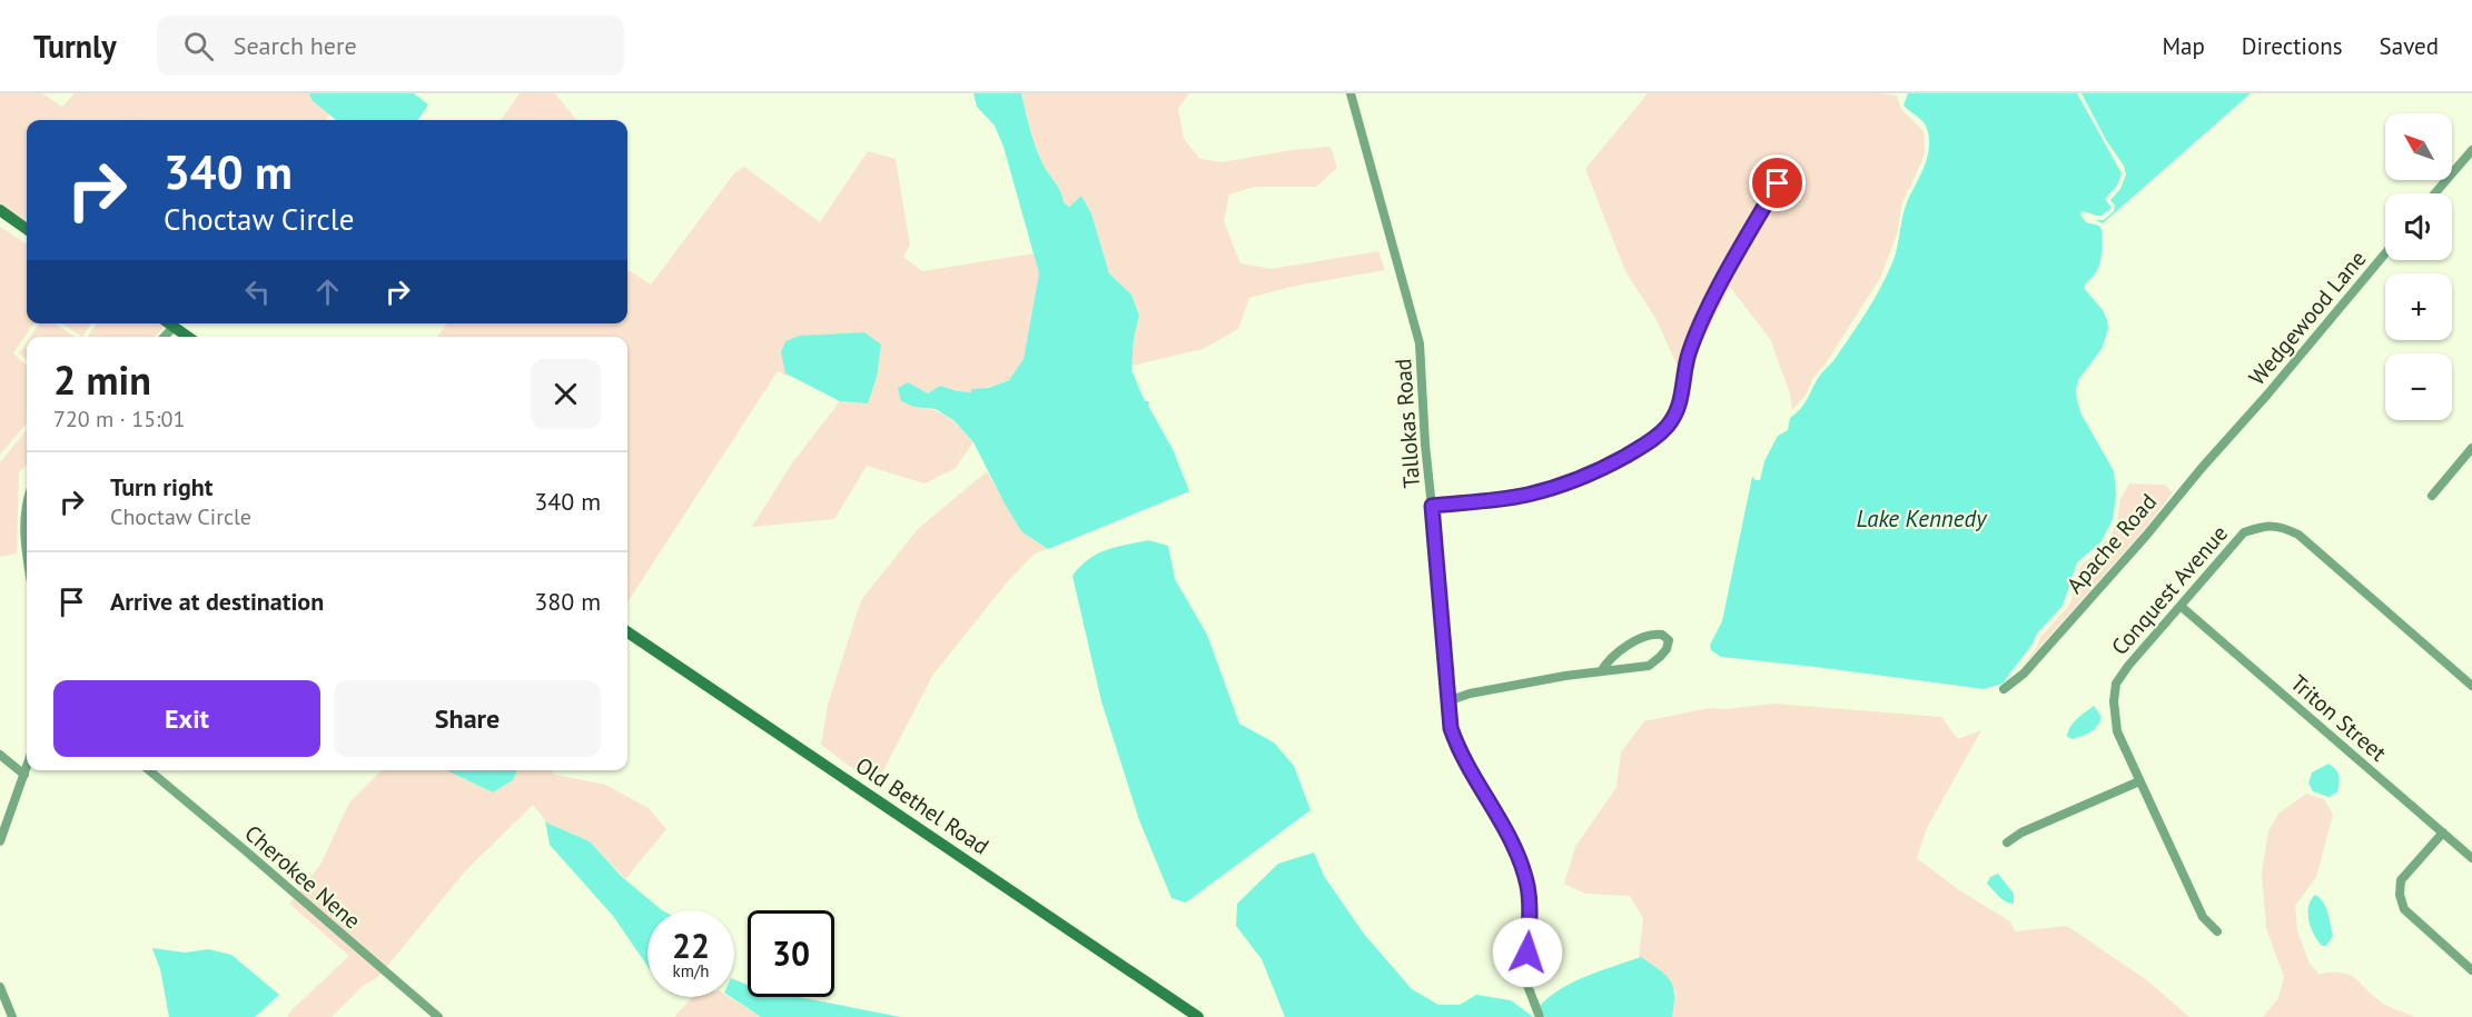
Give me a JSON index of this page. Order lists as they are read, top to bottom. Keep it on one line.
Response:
{"streets":{"street":["Wedgewood Lane","Tallokas Road","Apache Road","Conquest Avenue","Triton Street","Old Bethel Road","Cherokee Nene"]},"crossings":[["Wedgewood Lane","Apache Road"],["Conquest Avenue","Triton Street"]],"water":["Lake Kennedy"],"north":"top left","page":{"header":"Turnly","search":"Search here","nav":["Map","Directions","Saved"],"map_buttons":["+","−"],"turn":["340 m","Choctaw Circle"],"heading":["2 min","720 m · 15:01"],"list":[{"name":"Turn right","note":"Choctaw Circle","value":"340 m"},{"name":"Arrive at destination","value":"380 m"}],"buttons":["Exit","Share"],"speed":"22 km/h","limit":"30"}}
